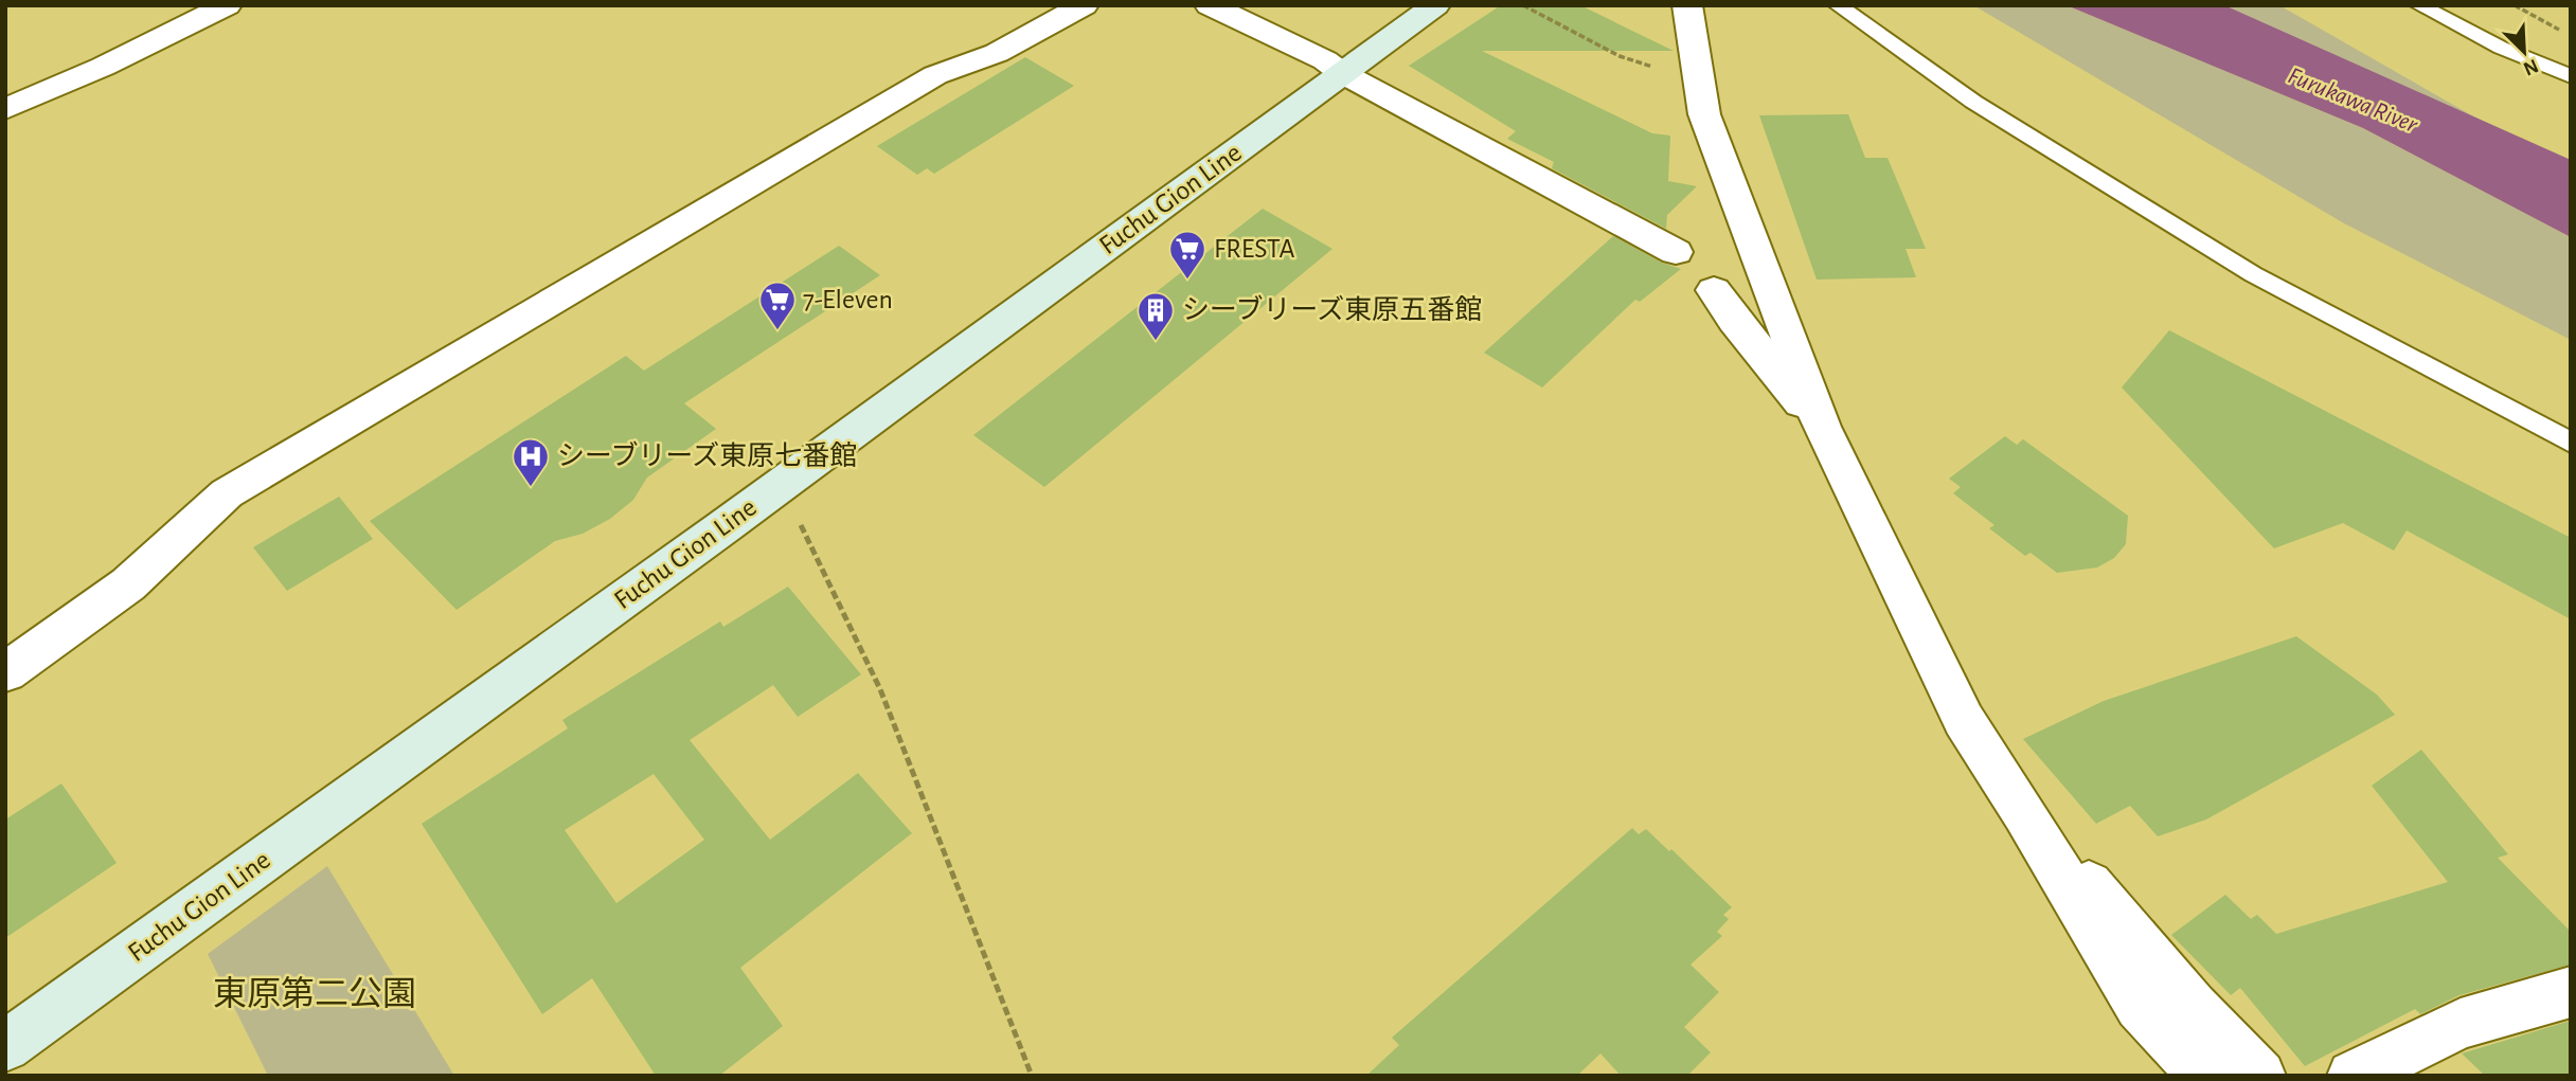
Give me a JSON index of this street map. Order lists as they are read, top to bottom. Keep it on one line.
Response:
{"streets":{"main road":["Fuchu Gion Line"]},"water":["Furukawa River"],"parks":["東原第二公園"],"places":{"supermarket":["FRESTA","7-Eleven"],"building":["シーブリーズ東原五番館"],"hospital":["シーブリーズ東原七番館"]},"north":"bottom right"}
